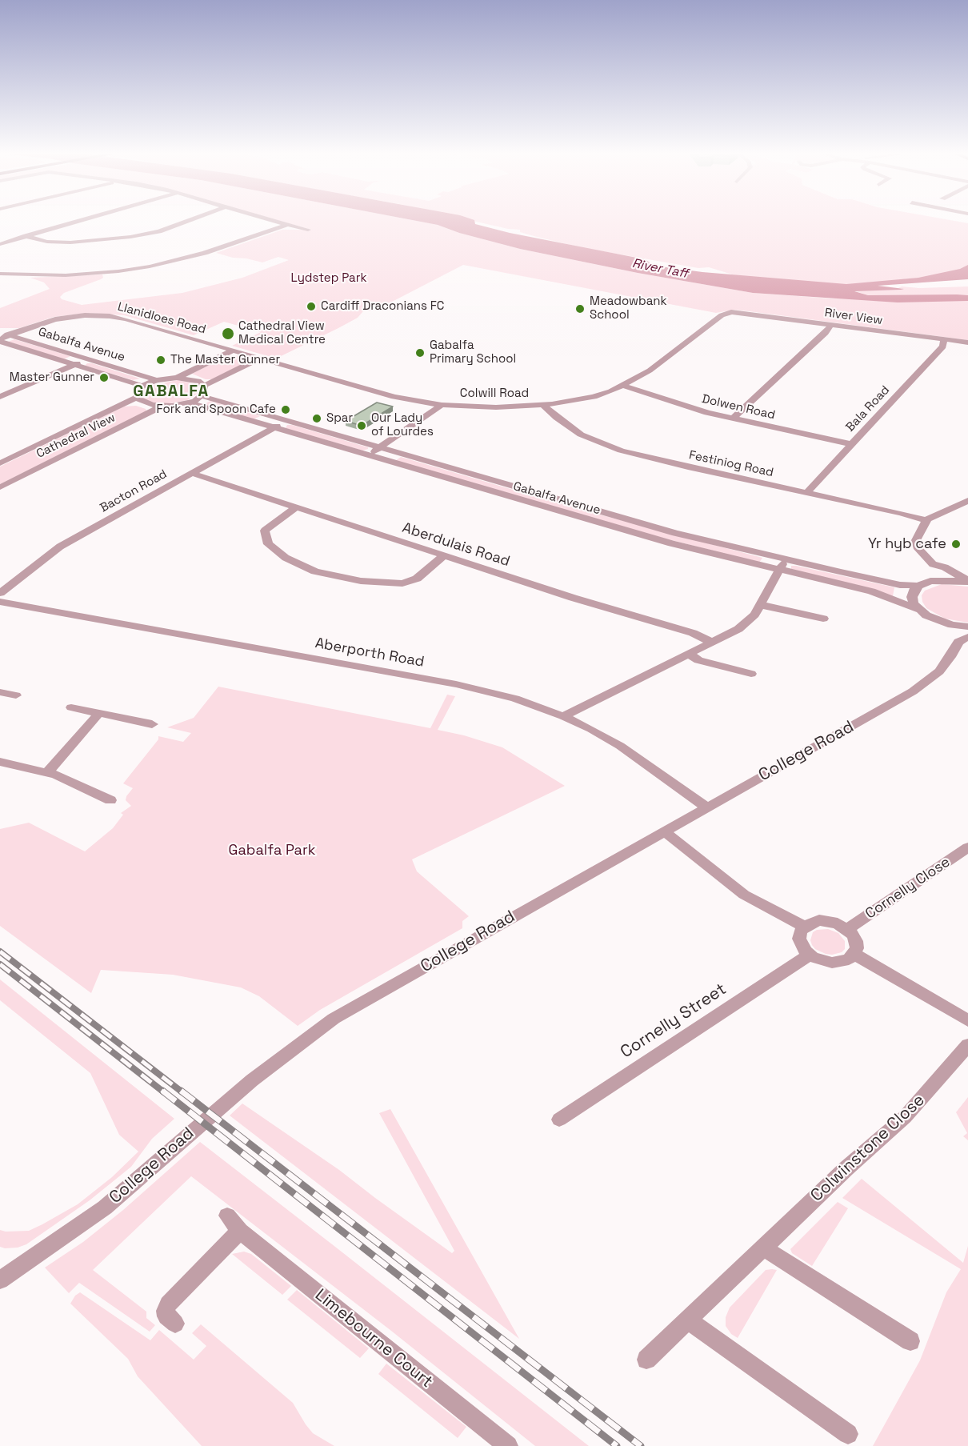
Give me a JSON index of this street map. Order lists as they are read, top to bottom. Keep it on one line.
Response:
{"streets":{"street":["River View","Llanidloes Road","Gabalfa Avenue","Colwill Road","Dolwen Road","Bala Road","Cathedral View","Festiniog Road","Bacton Road","Aberdulais Road","Aberporth Road","College Road","Cornelly Close","Cornelly Street","Colwinstone Close","Limebourne Court"]},"crossings":[["River View","Colwill Road"],["River View","Bala Road"],["Llanidloes Road","Gabalfa Avenue"],["Llanidloes Road","Colwill Road"],["Gabalfa Avenue","Bacton Road"],["Gabalfa Avenue","College Road"],["Colwill Road","Dolwen Road"],["Colwill Road","Festiniog Road"],["Dolwen Road","Bala Road"],["Bala Road","Festiniog Road"],["Bacton Road","Aberdulais Road"],["Aberporth Road","College Road"],["Cornelly Close","Cornelly Street"]],"districts":["GABALFA"],"water":["River Taff"],"parks":["Lydstep Park","Gabalfa Park"],"places":["Cardiff Draconians FC","Meadowbank School","Cathedral View Medical Centre","Gabalfa Primary School","The Master Gunner","Master Gunner","Fork and Spoon Cafe","Spar","Our Lady of Lourdes","Yr hyb cafe"]}
